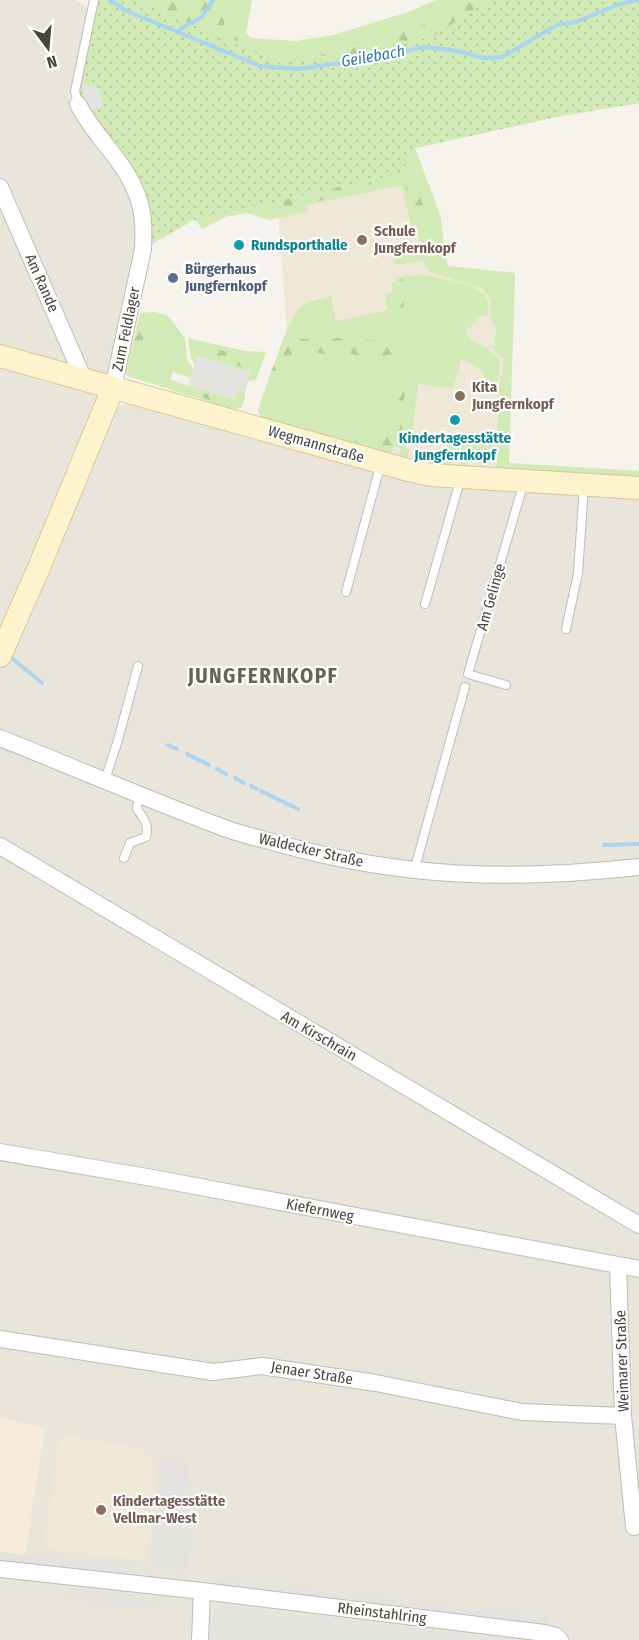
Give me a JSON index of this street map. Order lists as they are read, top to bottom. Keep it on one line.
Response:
{"streets":{"street":["Am Rande","Zum Feldlager","Wegmannstraße","Waldecker Straße","Am Kirschrain","Kiefernweg","Weimarer Straße","Jenaer Straße","Rheinstahlring"],"lane":["Am Gelinge"]},"crossings":[["Am Rande","Wegmannstraße"],["Zum Feldlager","Wegmannstraße"],["Wegmannstraße","Am Gelinge"],["Kiefernweg","Weimarer Straße"],["Weimarer Straße","Jenaer Straße"]],"districts":["JUNGFERNKOPF"],"water":["Geilebach"],"places":["Schule Jungfernkopf","Rundsporthalle","Bürgerhaus Jungfernkopf","Kita Jungfernkopf","Kindertagesstätte Jungfernkopf","Kindertagesstätte Vellmar-West"],"north":"bottom"}
